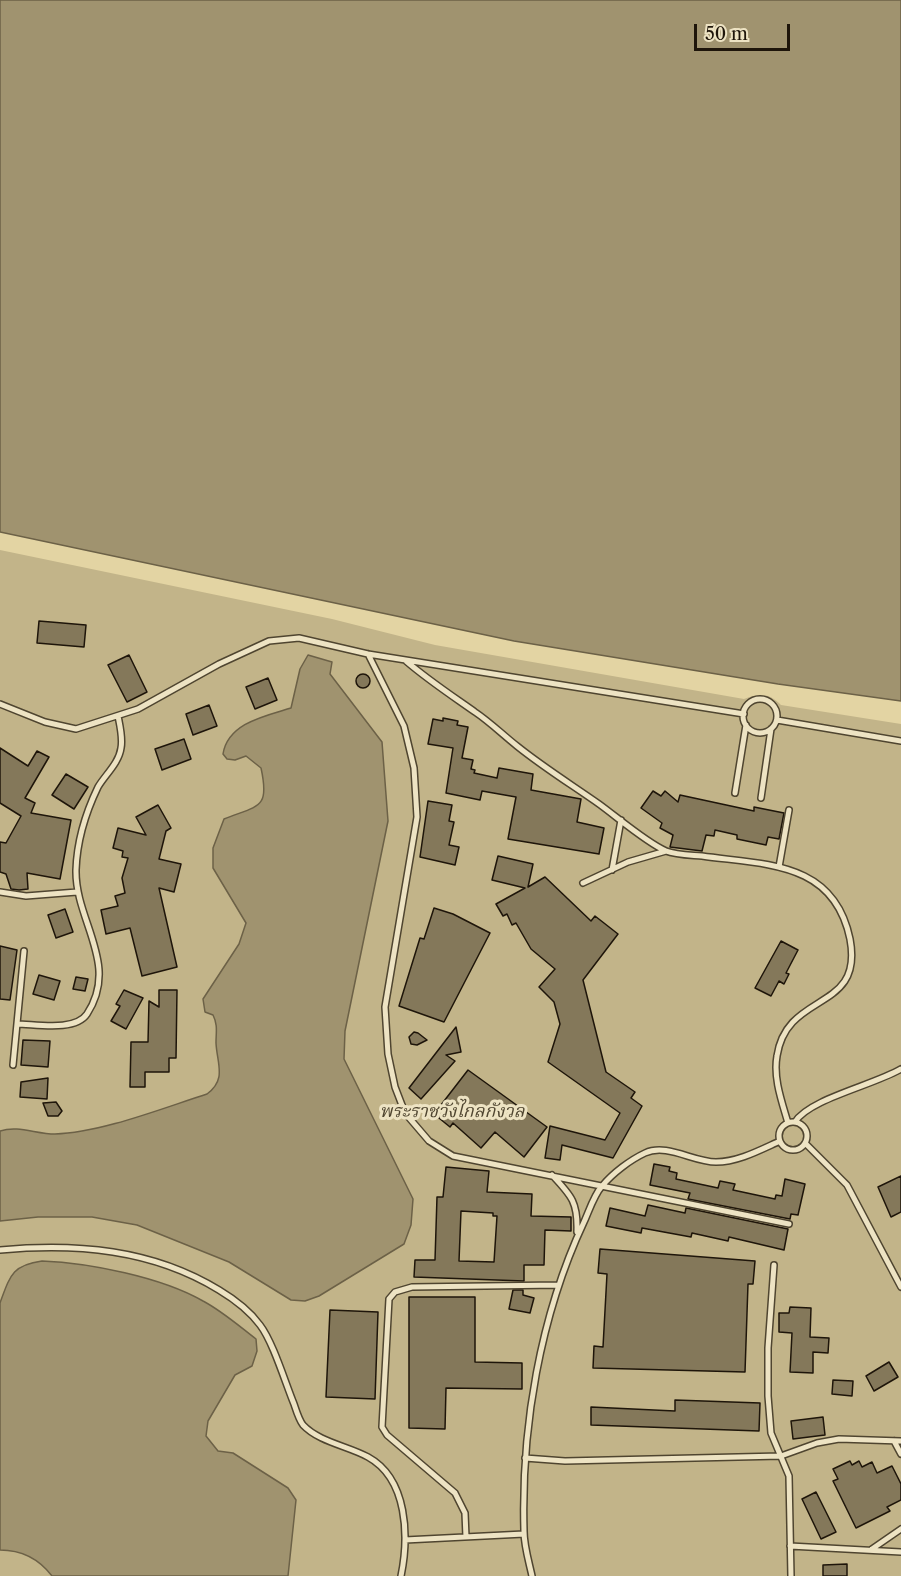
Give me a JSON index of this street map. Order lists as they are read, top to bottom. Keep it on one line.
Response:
{"parks":["พระราชวังไกลกังวล"],"scale_bar":"50 m"}
